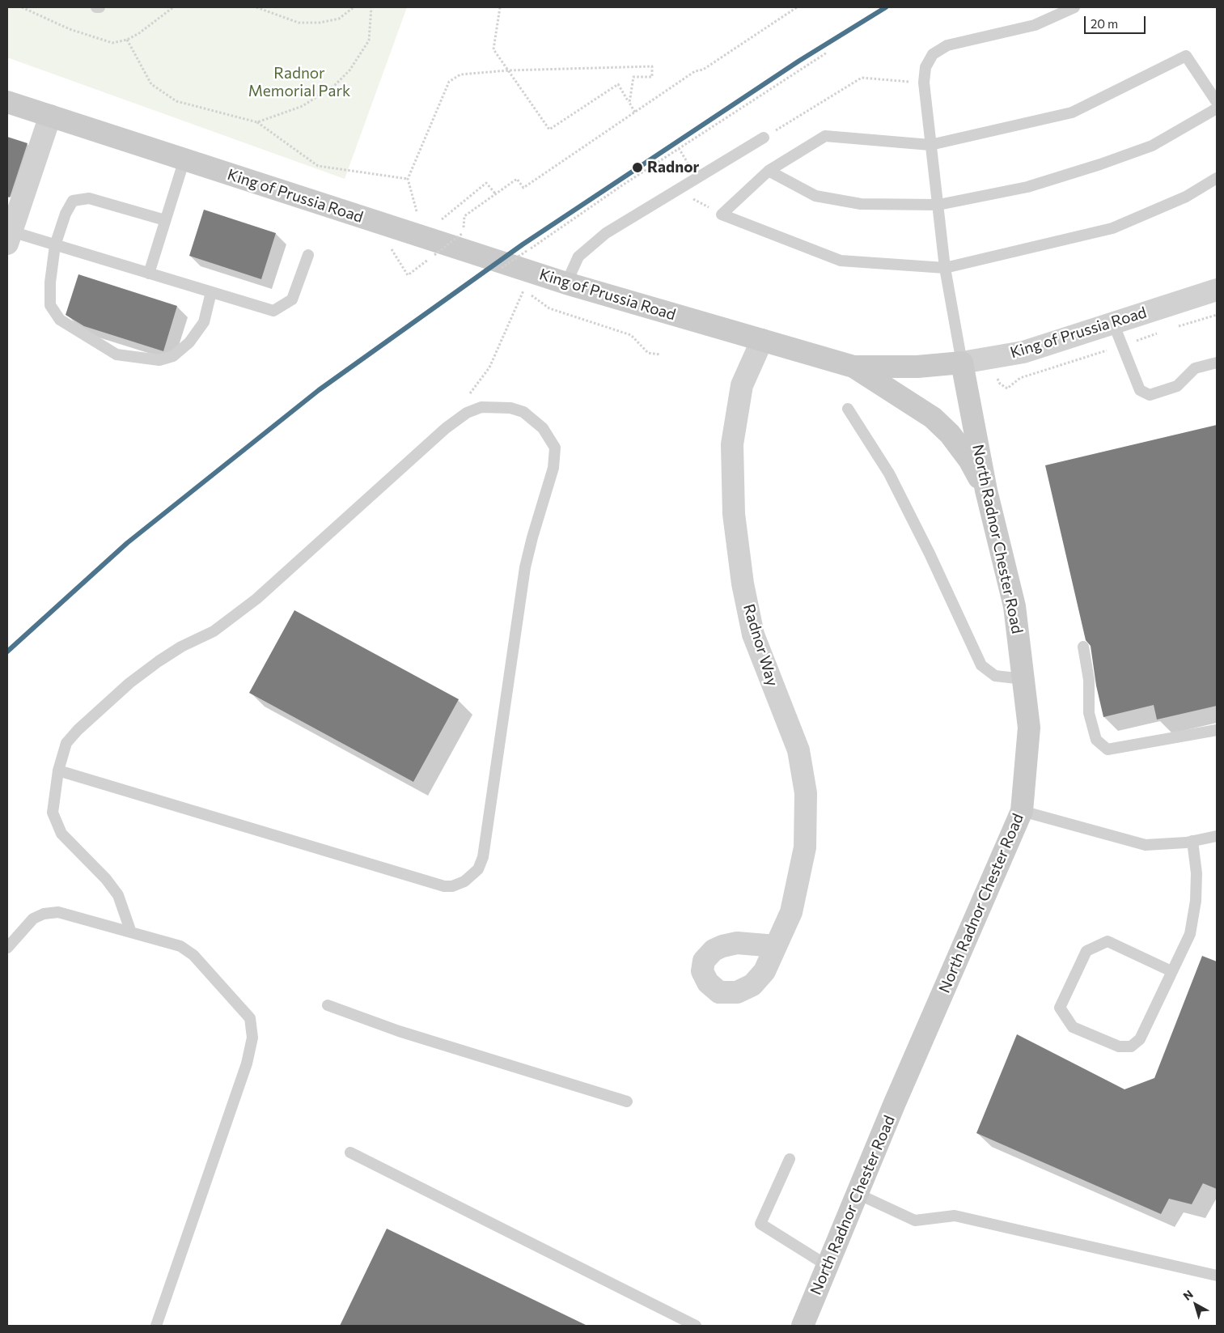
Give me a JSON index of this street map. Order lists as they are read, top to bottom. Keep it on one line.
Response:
{"streets":{"main road":["King of Prussia Road","North Radnor Chester Road"],"street":["Radnor Way"]},"crossings":[["King of Prussia Road","North Radnor Chester Road"],["King of Prussia Road","Radnor Way"]],"parks":["Radnor Memorial Park"],"places":["Radnor"],"scale_bar":"20 m","north":"top left"}
